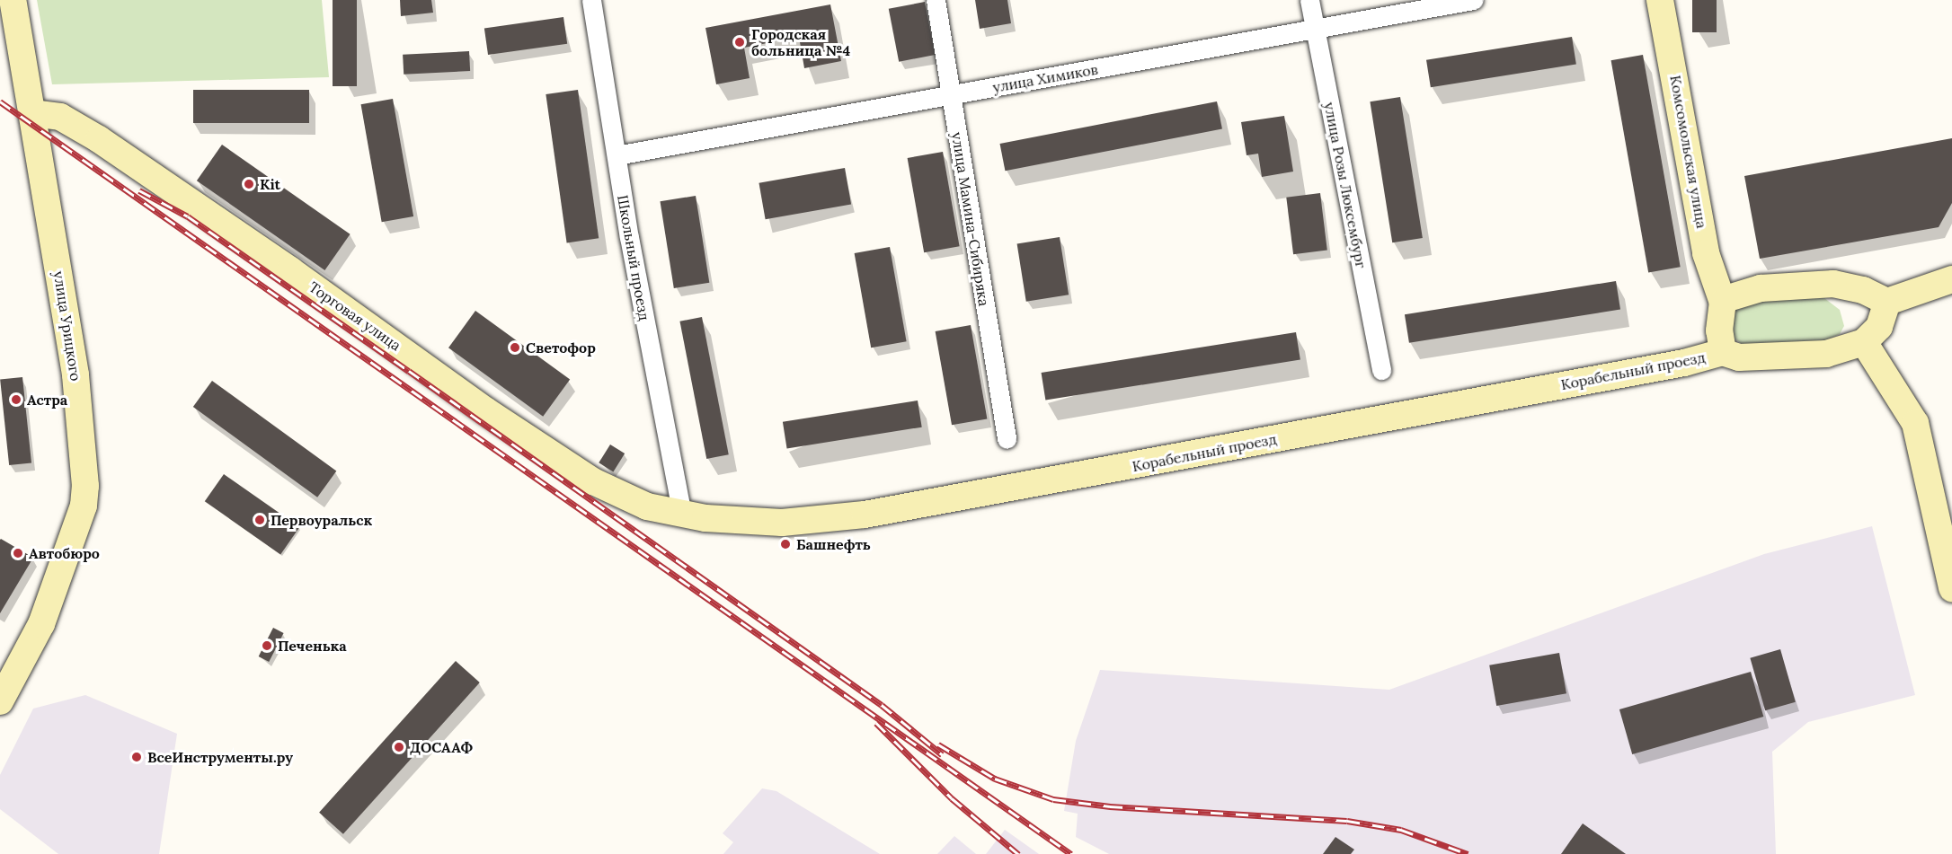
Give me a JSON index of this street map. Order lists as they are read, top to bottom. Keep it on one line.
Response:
{"streets":{"street":["улица Химиков","Комсомольская улица","улица Розы Люксембург","улица Мамина-Сибиряка","Школьный проезд","Торговая улица","улица Урицкого","Корабельный проезд"]},"crossings":[["улица Химиков","улица Розы Люксембург"],["улица Химиков","улица Мамина-Сибиряка"],["улица Химиков","Школьный проезд"],["Школьный проезд","Торговая улица"],["Школьный проезд","Корабельный проезд"],["Торговая улица","улица Урицкого"],["Торговая улица","Корабельный проезд"]],"places":["Городская больница №4","Kit","Светофор","Астра","Первоуральск","Башнефть","Автобюро","Печенька","ДОСААФ","ВсеИнструменты.ру"]}
